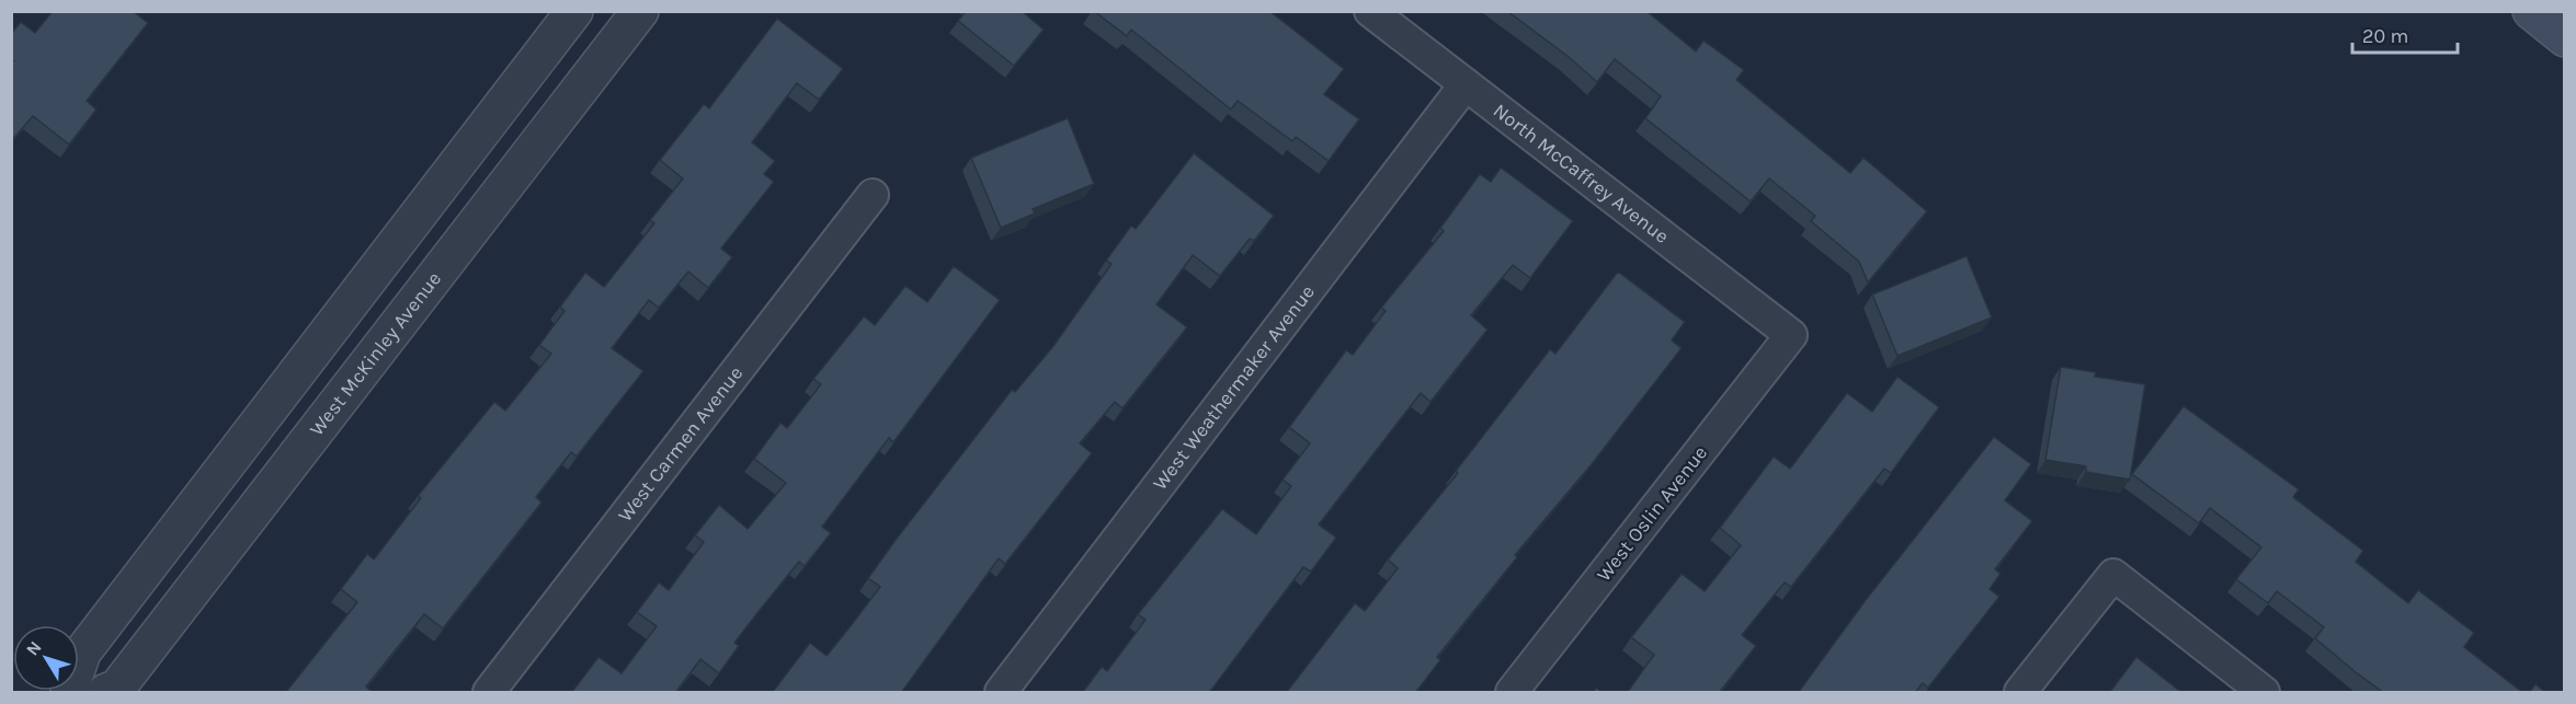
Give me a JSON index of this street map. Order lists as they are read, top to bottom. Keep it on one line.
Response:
{"streets":{"street":["North McCaffrey Avenue","West McKinley Avenue","West Weathermaker Avenue","West Carmen Avenue","West Oslin Avenue"]},"crossings":[["North McCaffrey Avenue","West Weathermaker Avenue"],["North McCaffrey Avenue","West Oslin Avenue"]],"scale_bar":"20 m","north":"top left"}
